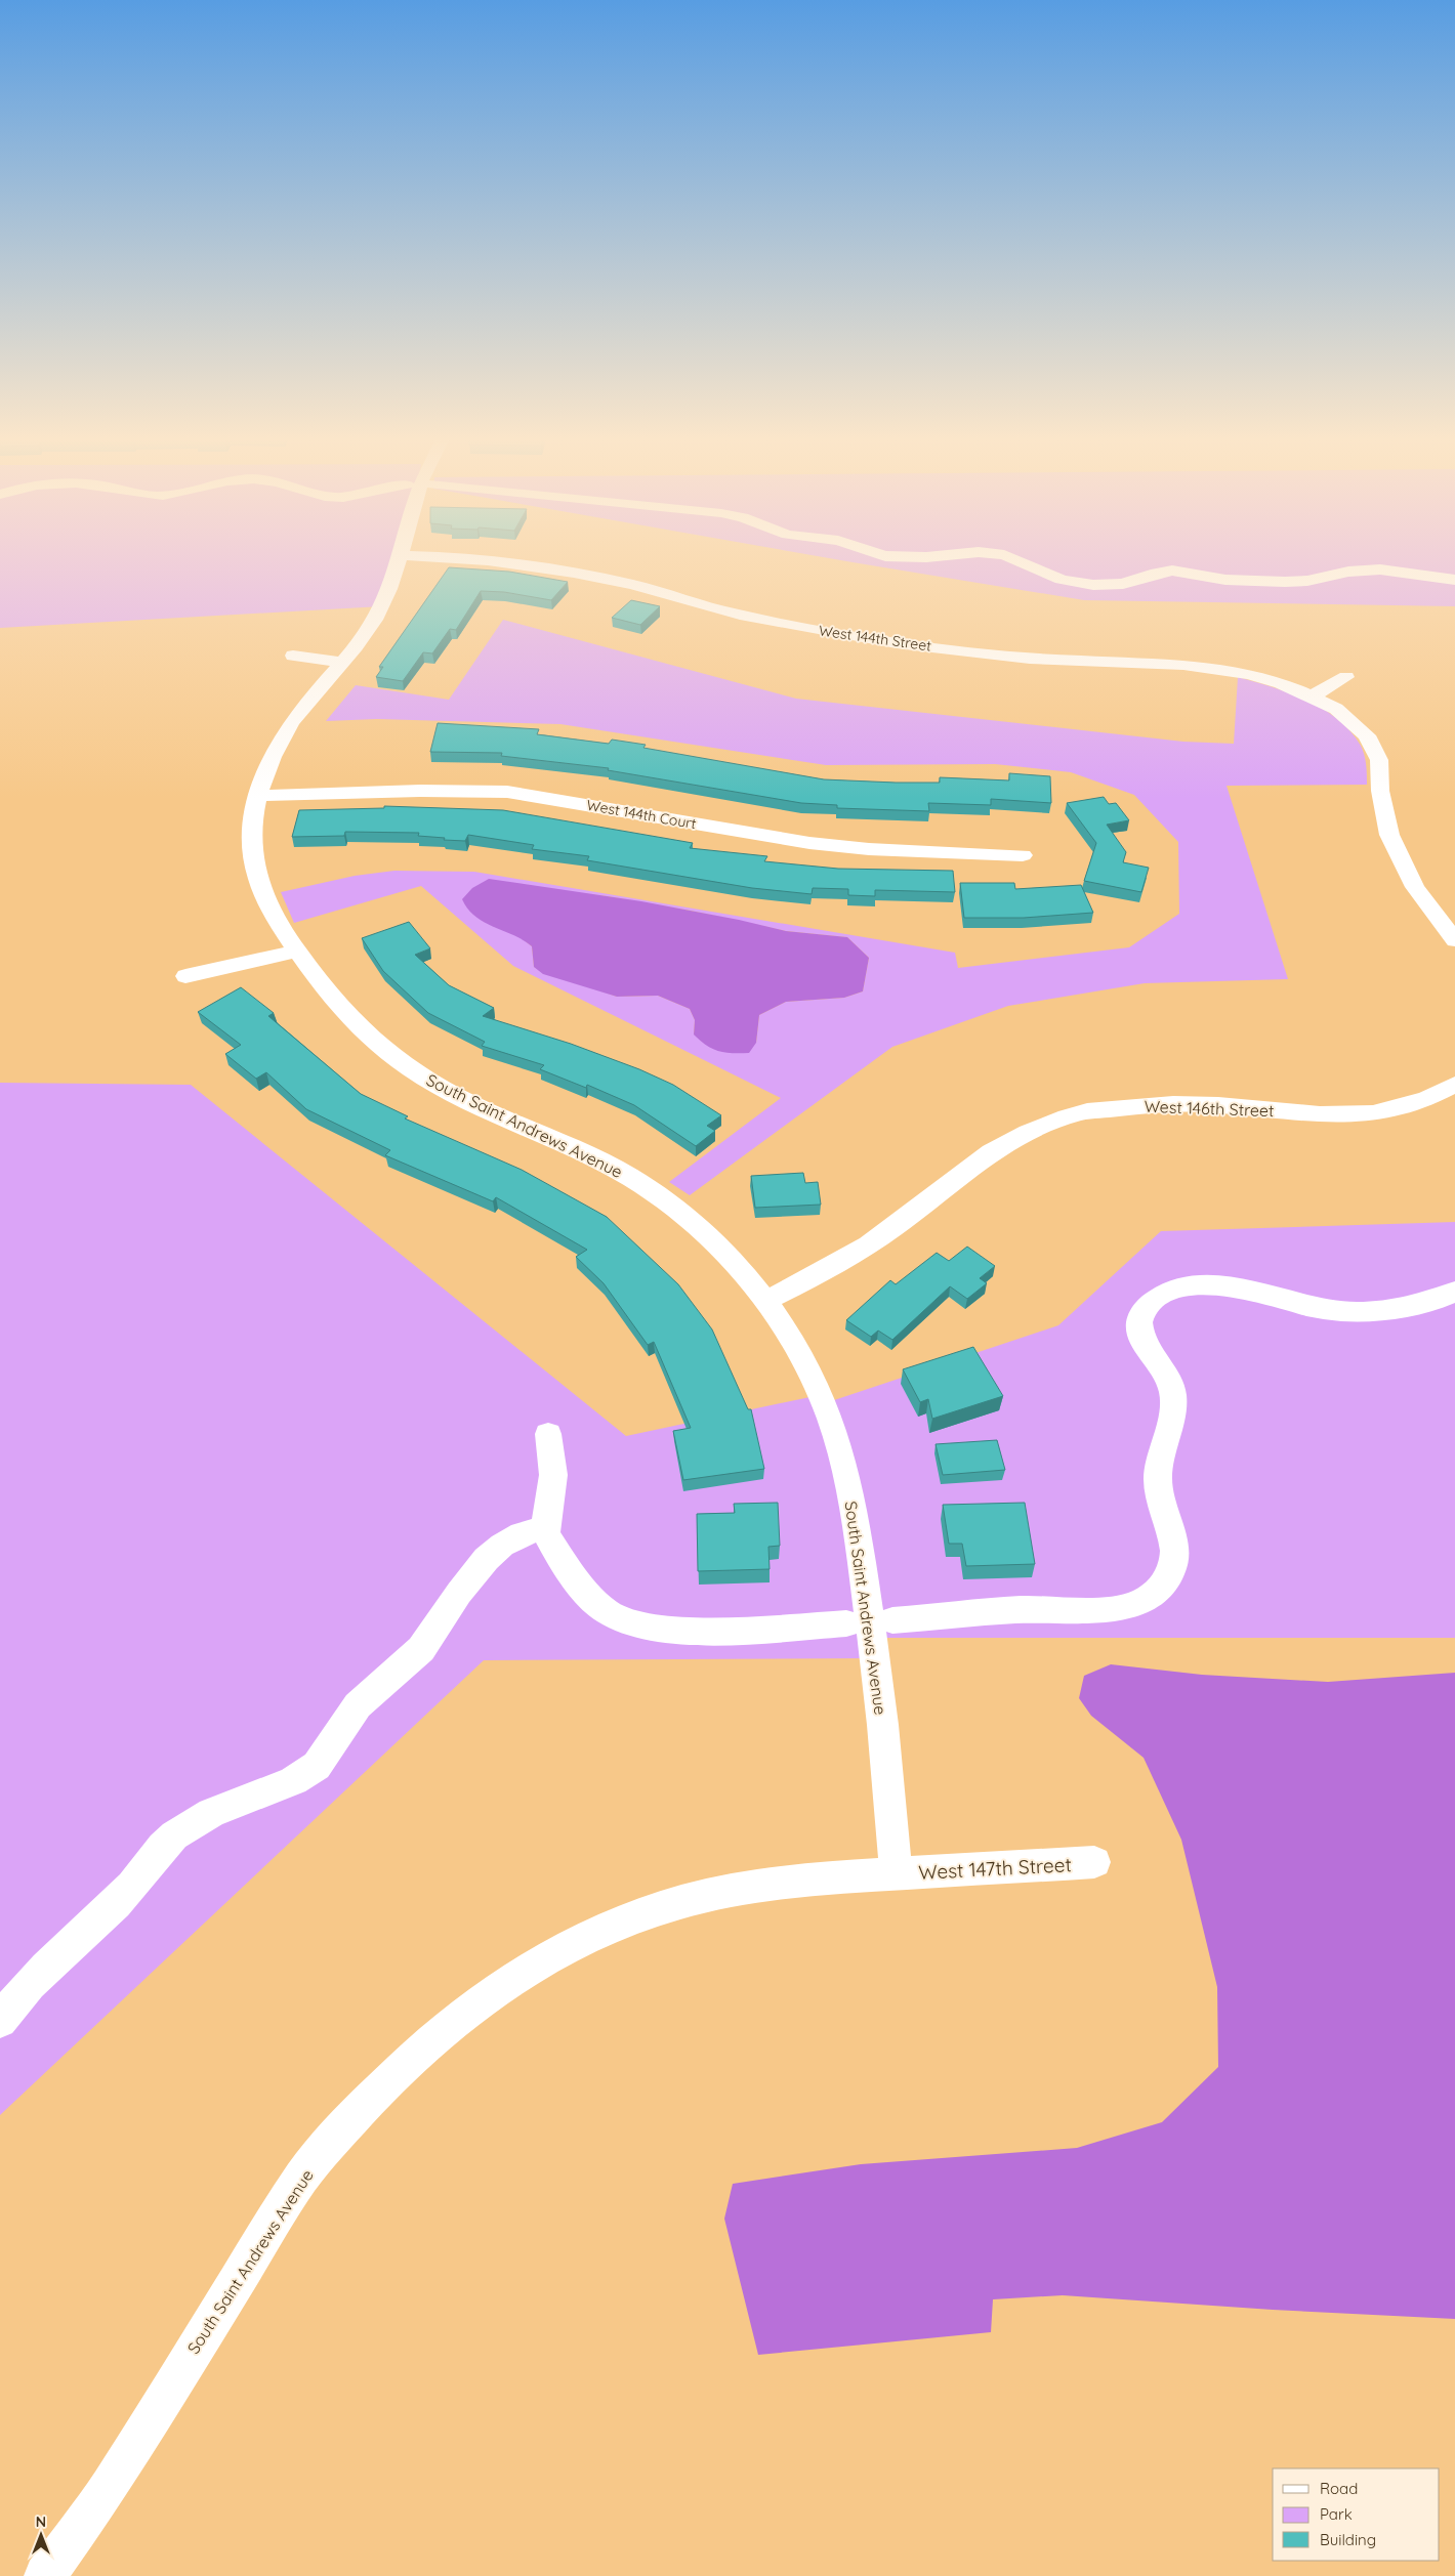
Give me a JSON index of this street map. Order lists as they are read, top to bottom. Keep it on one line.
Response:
{"streets":{"street":["West 144th Street","West 144th Court","West 146th Street","South Saint Andrews Avenue","West 147th Street"]},"crossings":[["West 144th Court","South Saint Andrews Avenue"],["West 146th Street","South Saint Andrews Avenue"],["South Saint Andrews Avenue","West 147th Street"]],"legend":["Road","Park","Building"],"north":"top"}
